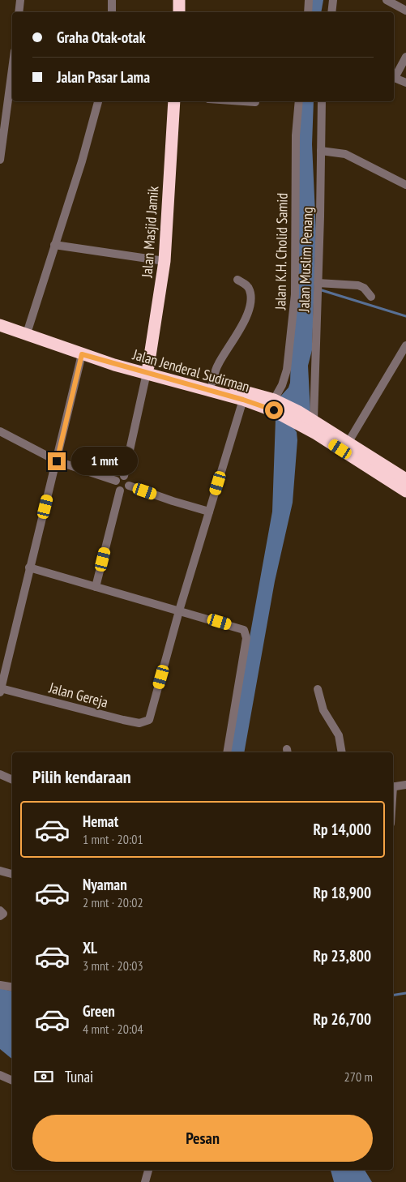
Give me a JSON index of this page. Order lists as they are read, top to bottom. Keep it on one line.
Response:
{"streets":{"highway":["Jalan Masjid Jamik","Jalan Jenderal Sudirman"],"street":["Jalan K.H. Cholid Samid","Jalan Muslim Penang","Jalan Gereja"]},"crossings":[["Jalan Masjid Jamik","Jalan Jenderal Sudirman"],["Jalan K.H. Cholid Samid","Jalan Jenderal Sudirman"],["Jalan Muslim Penang","Jalan Jenderal Sudirman"]],"page":{"banner":["Graha Otak-otak","Jalan Pasar Lama"],"bubble":"1 mnt","heading":"Pilih kendaraan","list":[{"name":"Hemat","note":"1 mnt · 20:01","value":"Rp 14,000"},{"name":"Nyaman","note":"2 mnt · 20:02","value":"Rp 18,900"},{"name":"XL","note":"3 mnt · 20:03","value":"Rp 23,800"},{"name":"Green","note":"4 mnt · 20:04","value":"Rp 26,700"}],"pay":["Tunai","270 m"],"buttons":"Pesan"}}
